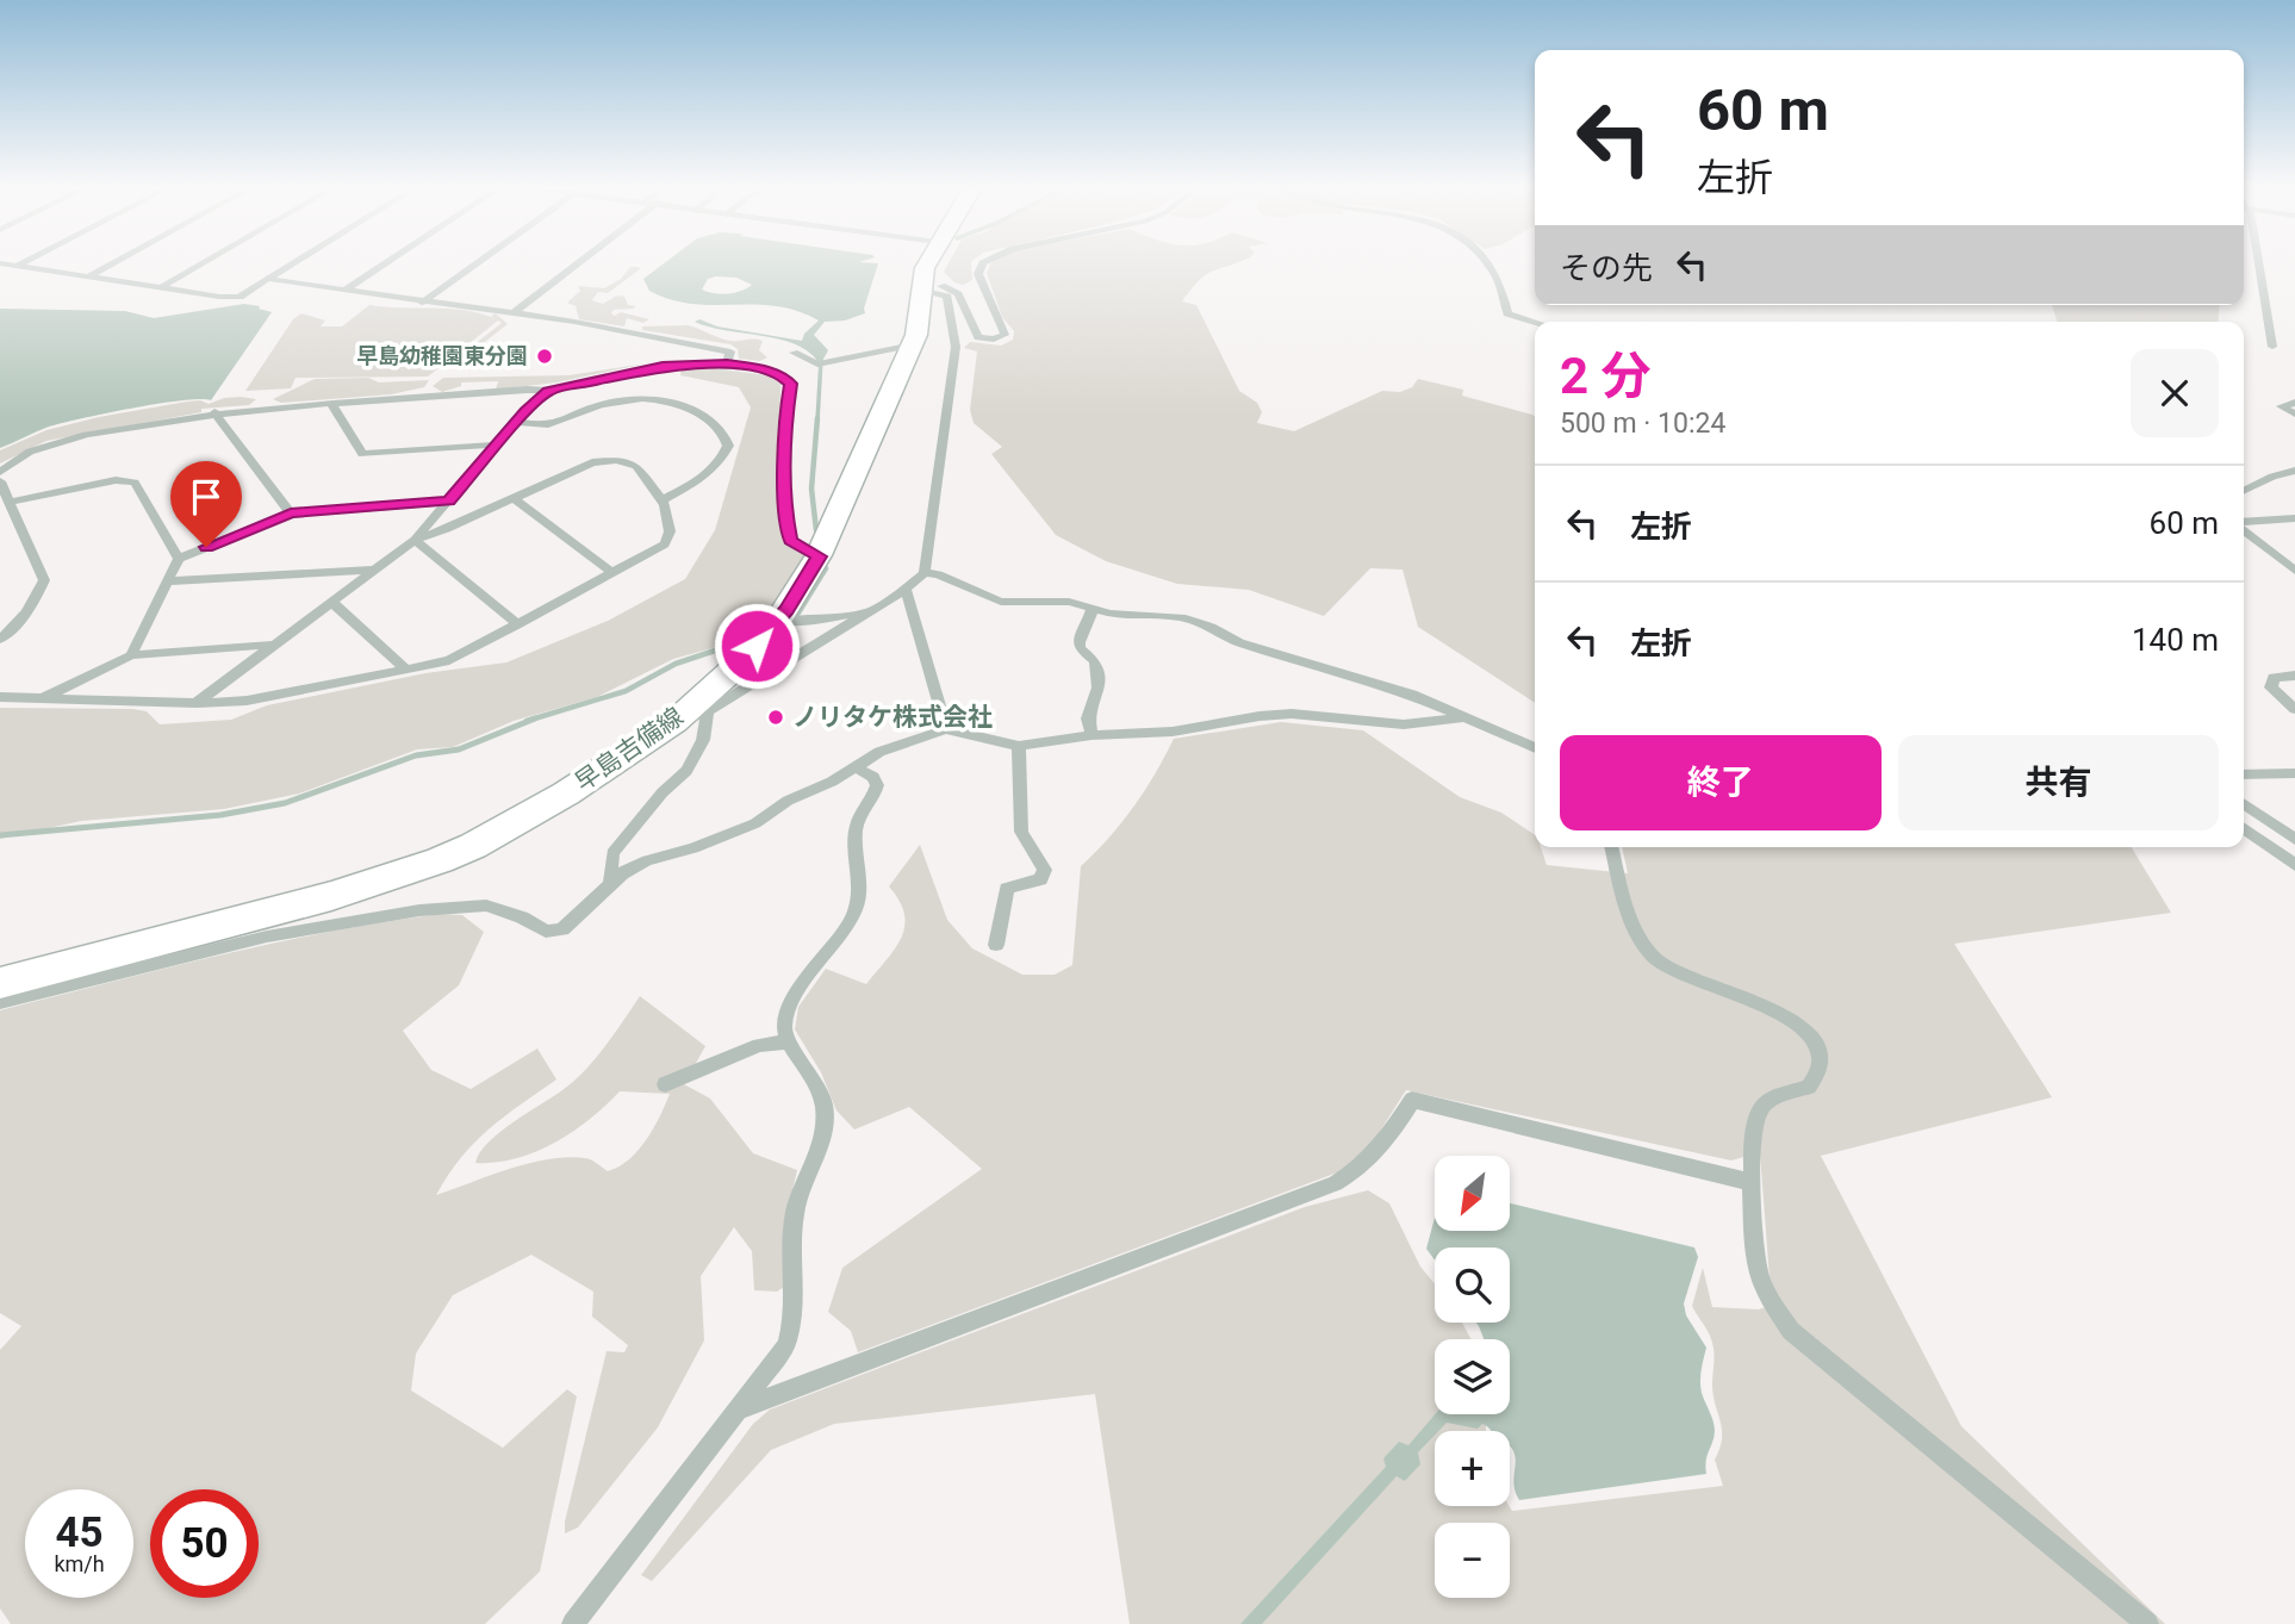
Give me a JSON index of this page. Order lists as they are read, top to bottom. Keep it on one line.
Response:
{"streets":{"main road":["早島吉備線"]},"places":["早島幼稚園東分園","ノリタケ株式会社"],"north":"bottom left","page":{"turn":["60 m","左折"],"then":"その先","heading":["2 分","500 m · 10:24"],"list":[{"name":"左折","value":"60 m"},{"name":"左折","value":"140 m"}],"buttons":["終了","共有"],"map_buttons":["+","−"],"speed":"45 km/h","limit":"50"}}
